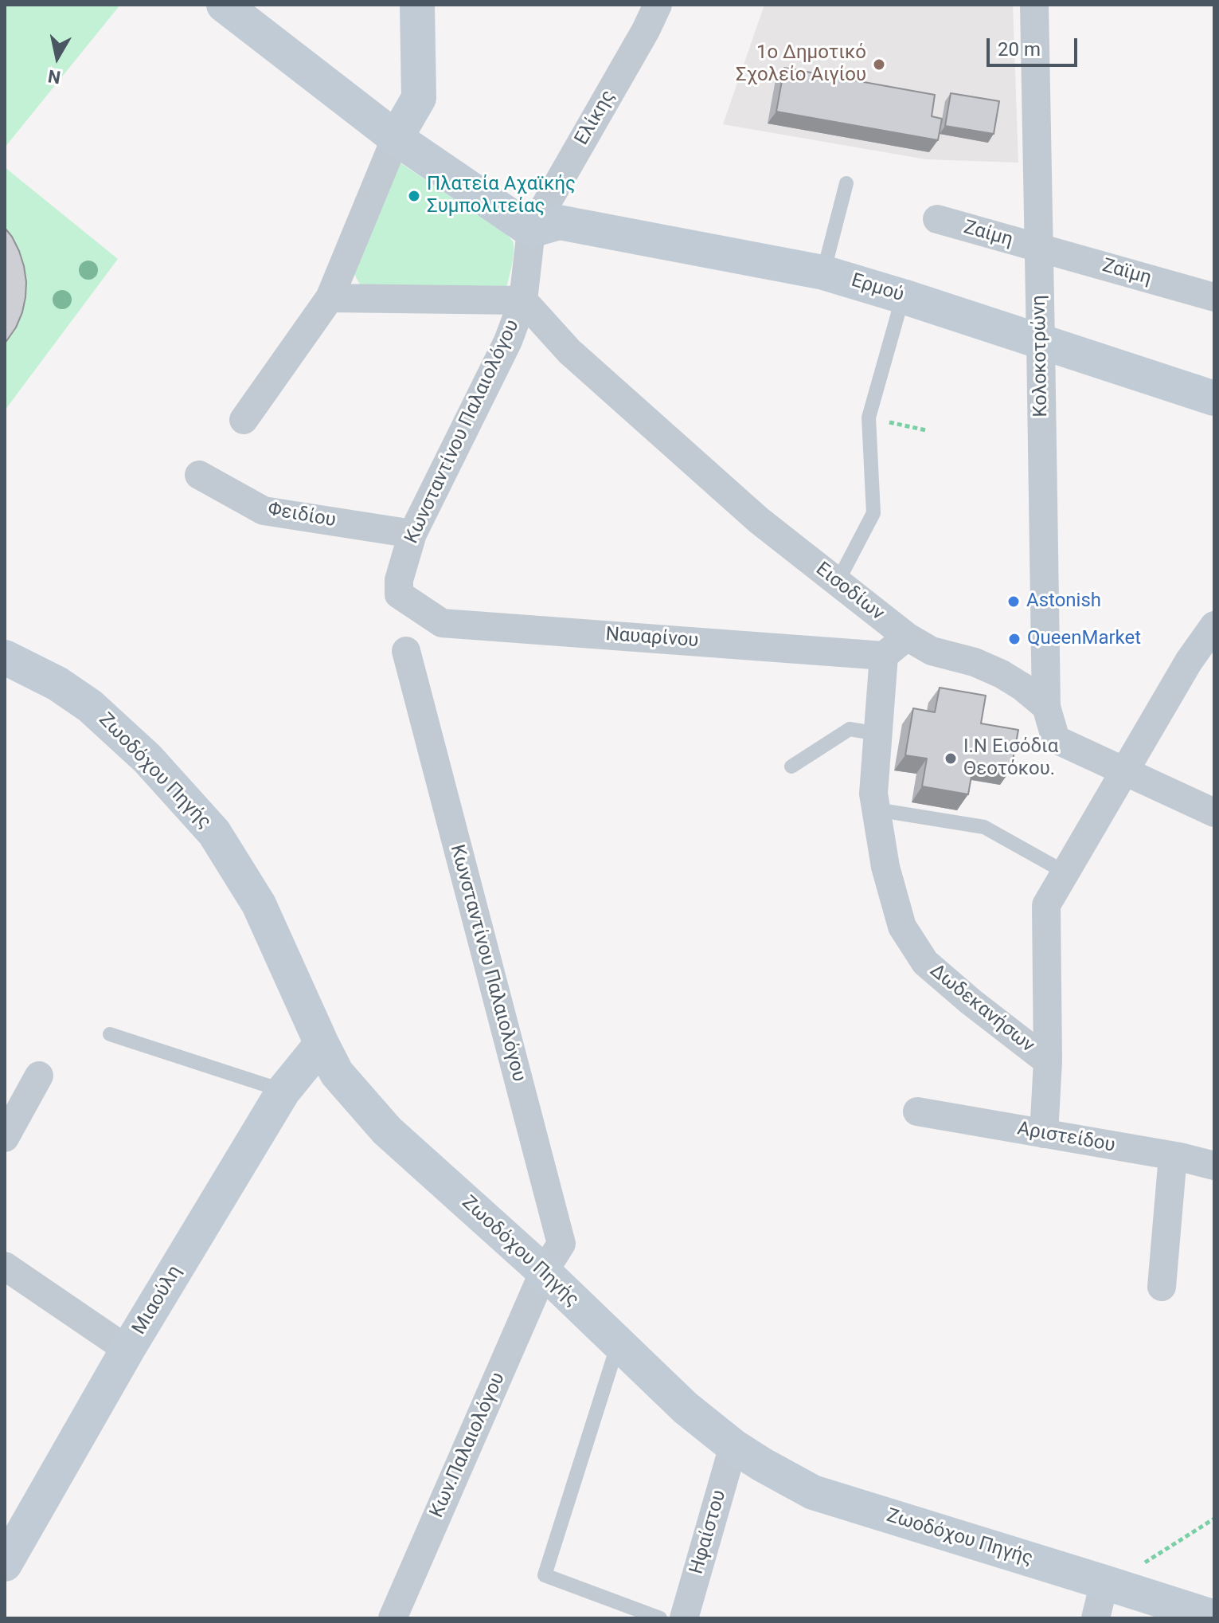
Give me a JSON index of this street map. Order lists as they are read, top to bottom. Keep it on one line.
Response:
{"streets":{"street":["Ελίκης","Ζαίμη","Ζαϊμη","Ερμού","Κολοκοτρώνη","Κωνσταντίνου Παλαιολόγου","Φειδίου","Εισοδίων","Ναυαρίνου","Ζωοδόχου Πηγής","Δωδεκανήσων","Αριστείδου","Μιαούλη","Κων.Παλαιολόγου","Ηφαίστου"]},"crossings":[["Ελίκης","Ερμού"],["Ελίκης","Κωνσταντίνου Παλαιολόγου"],["Ζαίμη","Ζαϊμη"],["Ζαίμη","Κολοκοτρώνη"],["Ζαϊμη","Κολοκοτρώνη"],["Ερμού","Κολοκοτρώνη"],["Ερμού","Κωνσταντίνου Παλαιολόγου"],["Κολοκοτρώνη","Εισοδίων"],["Κωνσταντίνου Παλαιολόγου","Φειδίου"],["Κωνσταντίνου Παλαιολόγου","Εισοδίων"],["Κωνσταντίνου Παλαιολόγου","Ναυαρίνου"],["Κωνσταντίνου Παλαιολόγου","Ζωοδόχου Πηγής"],["Κωνσταντίνου Παλαιολόγου","Κων.Παλαιολόγου"],["Ναυαρίνου","Δωδεκανήσων"],["Ζωοδόχου Πηγής","Μιαούλη"],["Ζωοδόχου Πηγής","Κων.Παλαιολόγου"],["Ζωοδόχου Πηγής","Ηφαίστου"]],"places":["1o Δημοτικό Σχολείο Αιγίου","Πλατεία Αχαϊκής Συμπολιτείας","Astonish","QueenMarket","Ι.Ν Εισόδια Θεοτόκου."],"scale_bar":"20 m","north":"bottom"}
